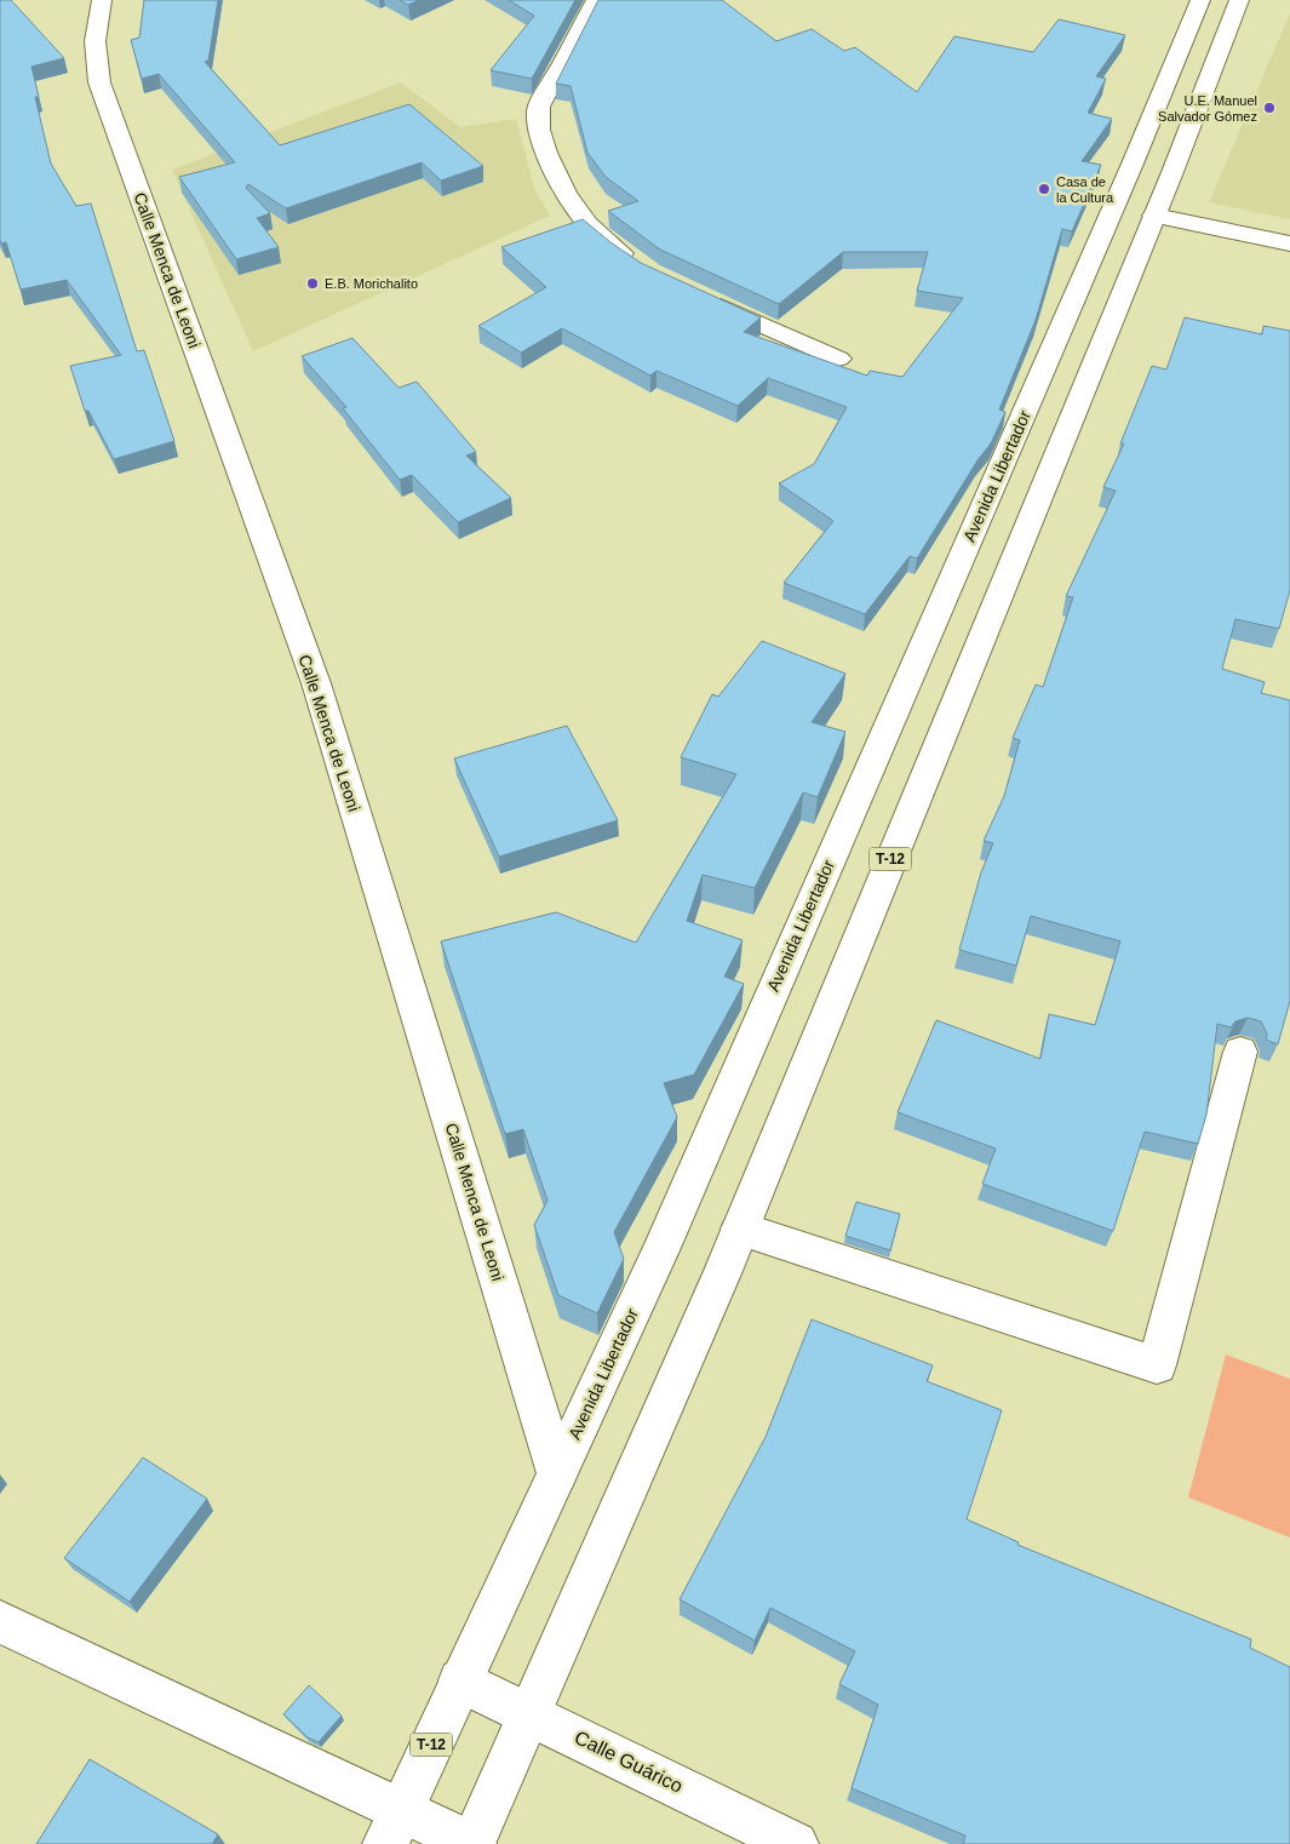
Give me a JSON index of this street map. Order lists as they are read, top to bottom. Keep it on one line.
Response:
{"streets":{"main road":["Calle Menca de Leoni","Avenida Libertador","T-12","Calle Guárico"]},"crossings":[["Calle Menca de Leoni","Avenida Libertador"],["Avenida Libertador","Calle Guárico"],["T-12","Calle Guárico"]],"places":["U.E. Manuel Salvador Gómez","Casa de la Cultura","E.B. Morichalito"]}
